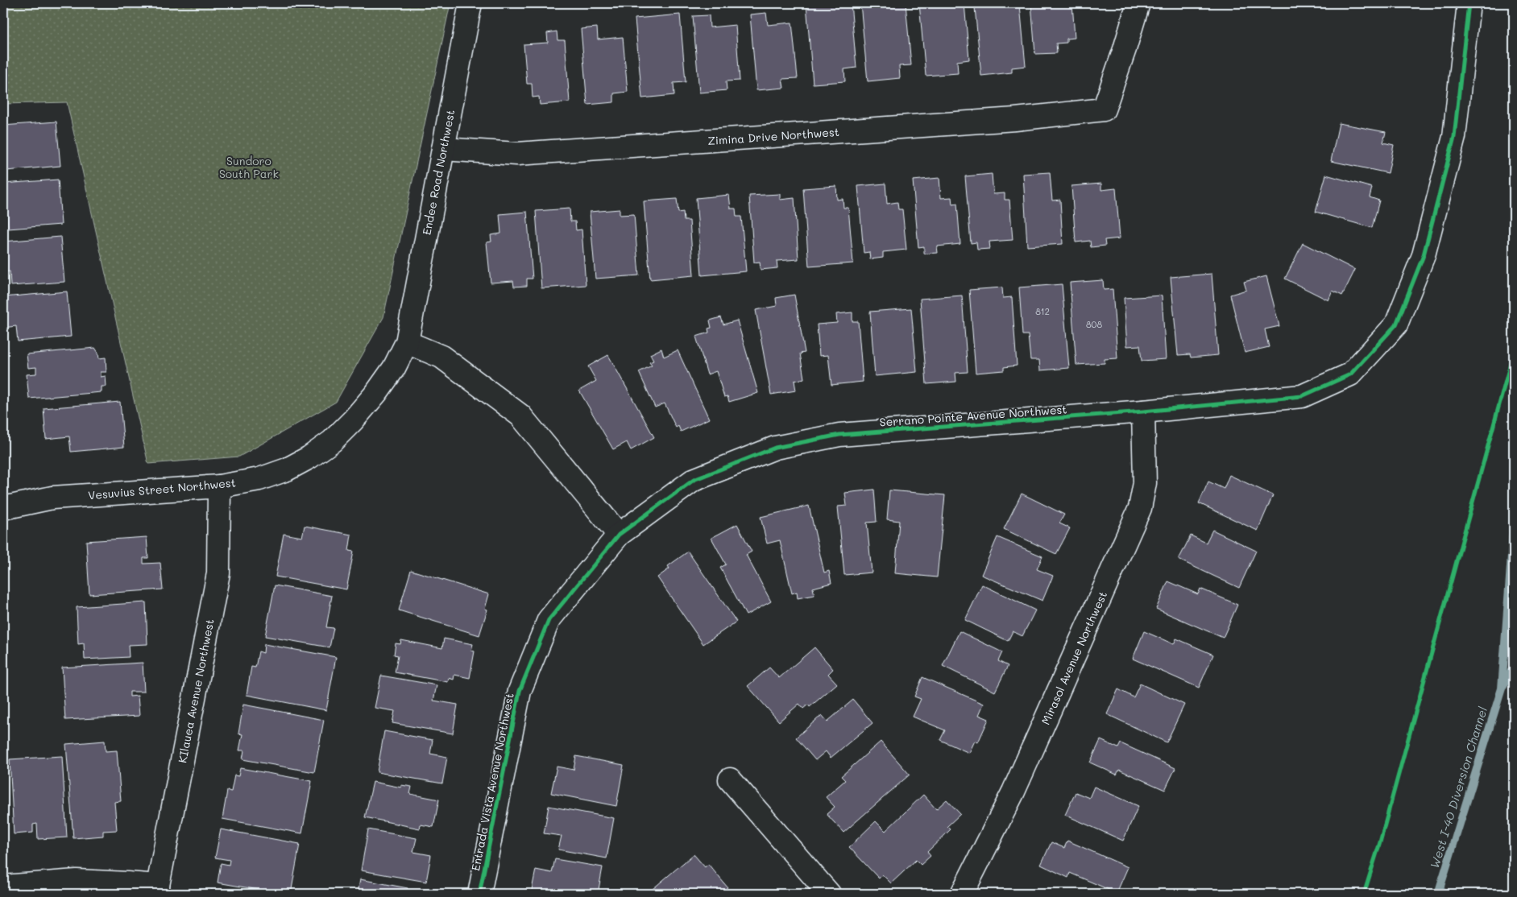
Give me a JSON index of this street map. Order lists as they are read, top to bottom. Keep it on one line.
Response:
{"streets":{"street":["Zimina Drive Northwest","Endee Road Northwest","Serrano Pointe Avenue Northwest","Vesuvius Street Northwest","Mirasol Avenue Northwest","KIlauea Avenue Northwest","Entrada Vista Avenue Northwest"]},"crossings":[["Zimina Drive Northwest","Endee Road Northwest"],["Endee Road Northwest","Vesuvius Street Northwest"],["Serrano Pointe Avenue Northwest","Mirasol Avenue Northwest"],["Serrano Pointe Avenue Northwest","Entrada Vista Avenue Northwest"],["Vesuvius Street Northwest","KIlauea Avenue Northwest"]],"water":["West I-40 Diversion Channel"],"parks":["Sundoro South Park"],"house_numbers":["812","808"]}
